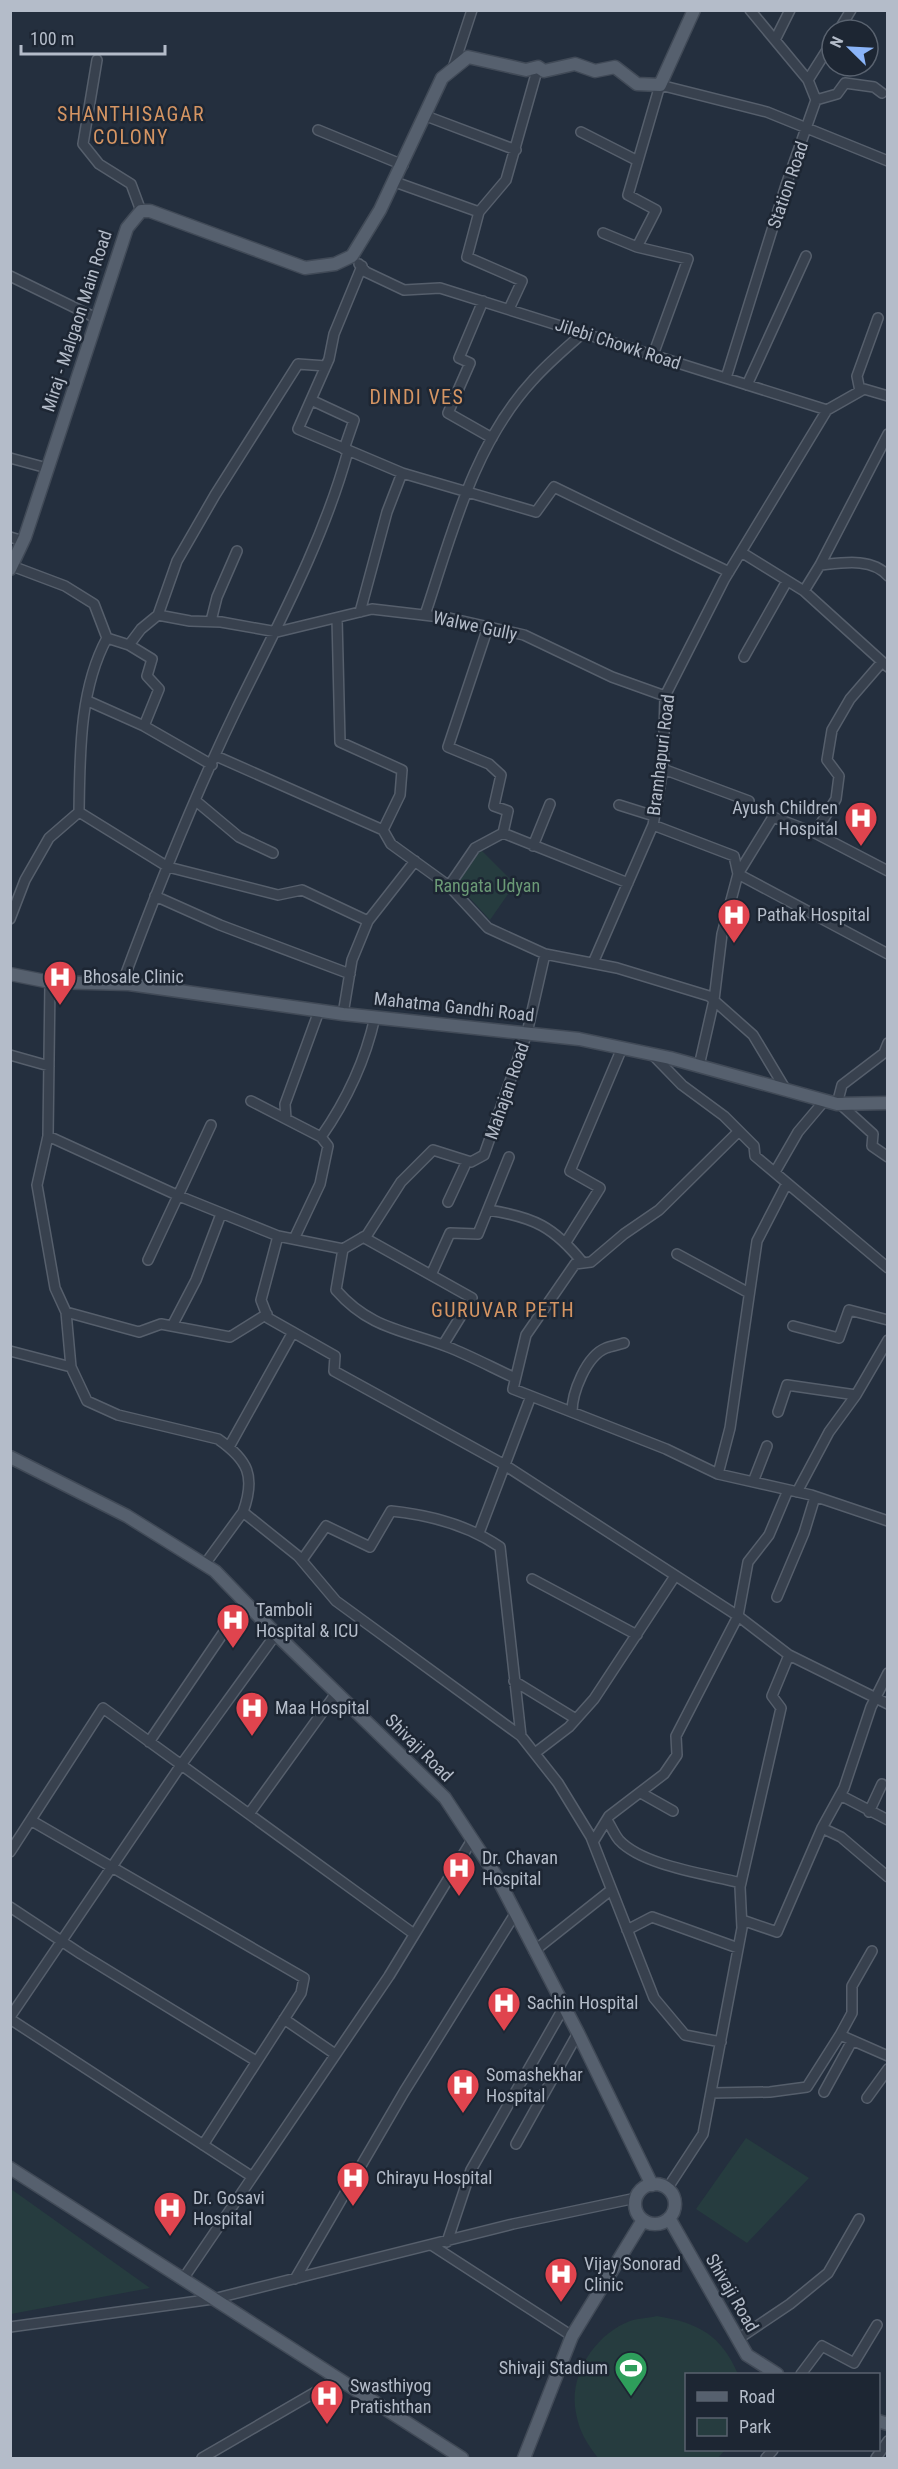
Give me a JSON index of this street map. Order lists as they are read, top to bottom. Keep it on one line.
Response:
{"streets":{"main road":["Miraj - Malgaon Main Road","Mahatma Gandhi Road","Shivaji Road"],"street":["Station Road","Jilebi Chowk Road","Walwe Gully","Bramhapuri Road","Mahajan Road"]},"crossings":[["Station Road","Jilebi Chowk Road"],["Walwe Gully","Bramhapuri Road"],["Mahatma Gandhi Road","Mahajan Road"]],"districts":["SHANTHISAGAR COLONY","DINDI VES","GURUVAR PETH"],"parks":["Rangata Udyan"],"places":{"hospital":["Ayush Children Hospital","Pathak Hospital","Bhosale Clinic","Tamboli Hospital & ICU","Maa Hospital","Dr. Chavan Hospital","Sachin Hospital","Somashekhar Hospital","Chirayu Hospital","Dr. Gosavi Hospital","Vijay Sonorad Clinic","Swasthiyog Pratishthan"],"sports":["Shivaji Stadium"]},"legend":["Road","Park"],"scale_bar":"100 m","north":"top left"}
